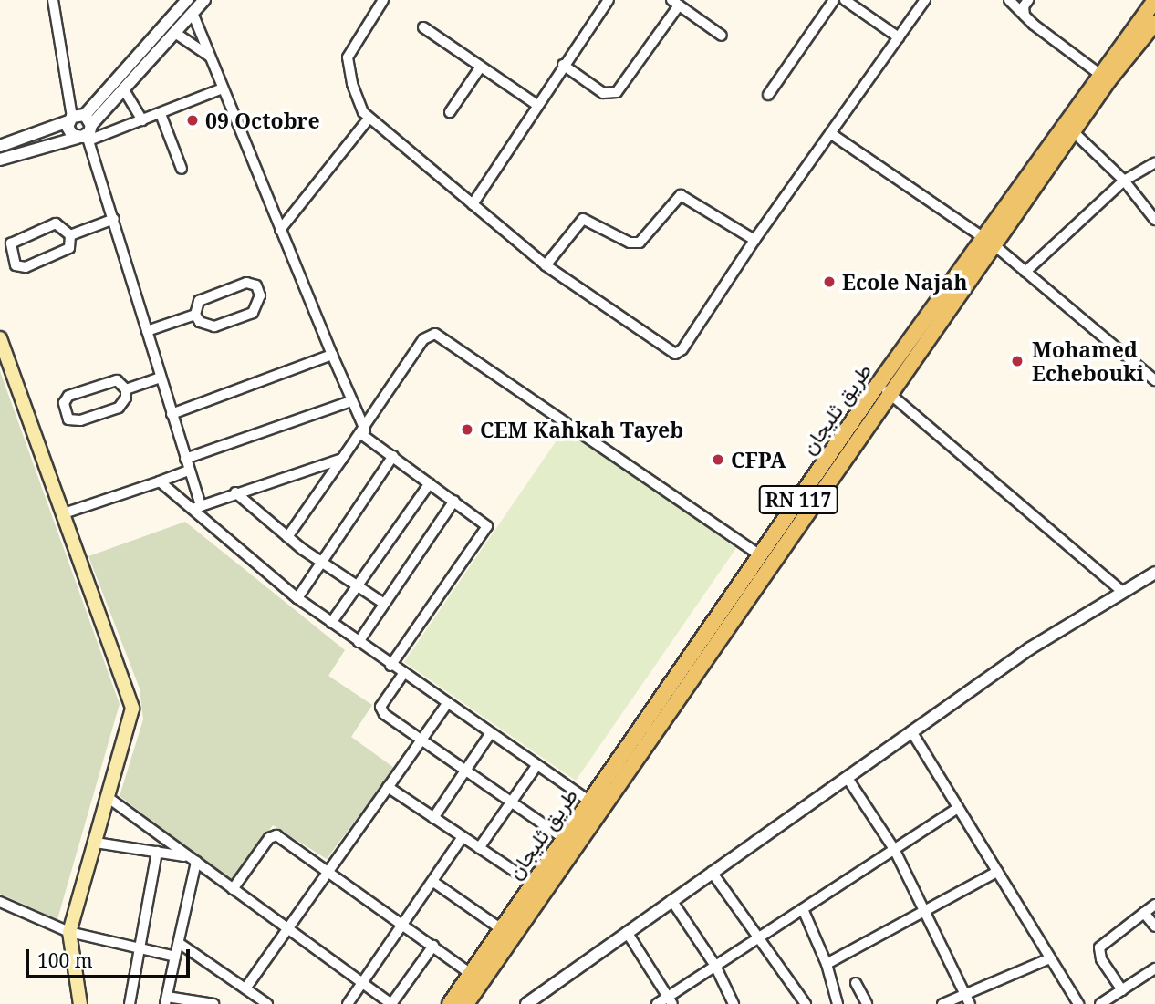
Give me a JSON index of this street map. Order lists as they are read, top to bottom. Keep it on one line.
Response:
{"streets":{"main road":["طريق ثليجان","RN 117"]},"places":["09 Octobre","Ecole Najah","Mohamed Echebouki","CEM Kahkah Tayeb","CFPA"],"scale_bar":"100 m"}
